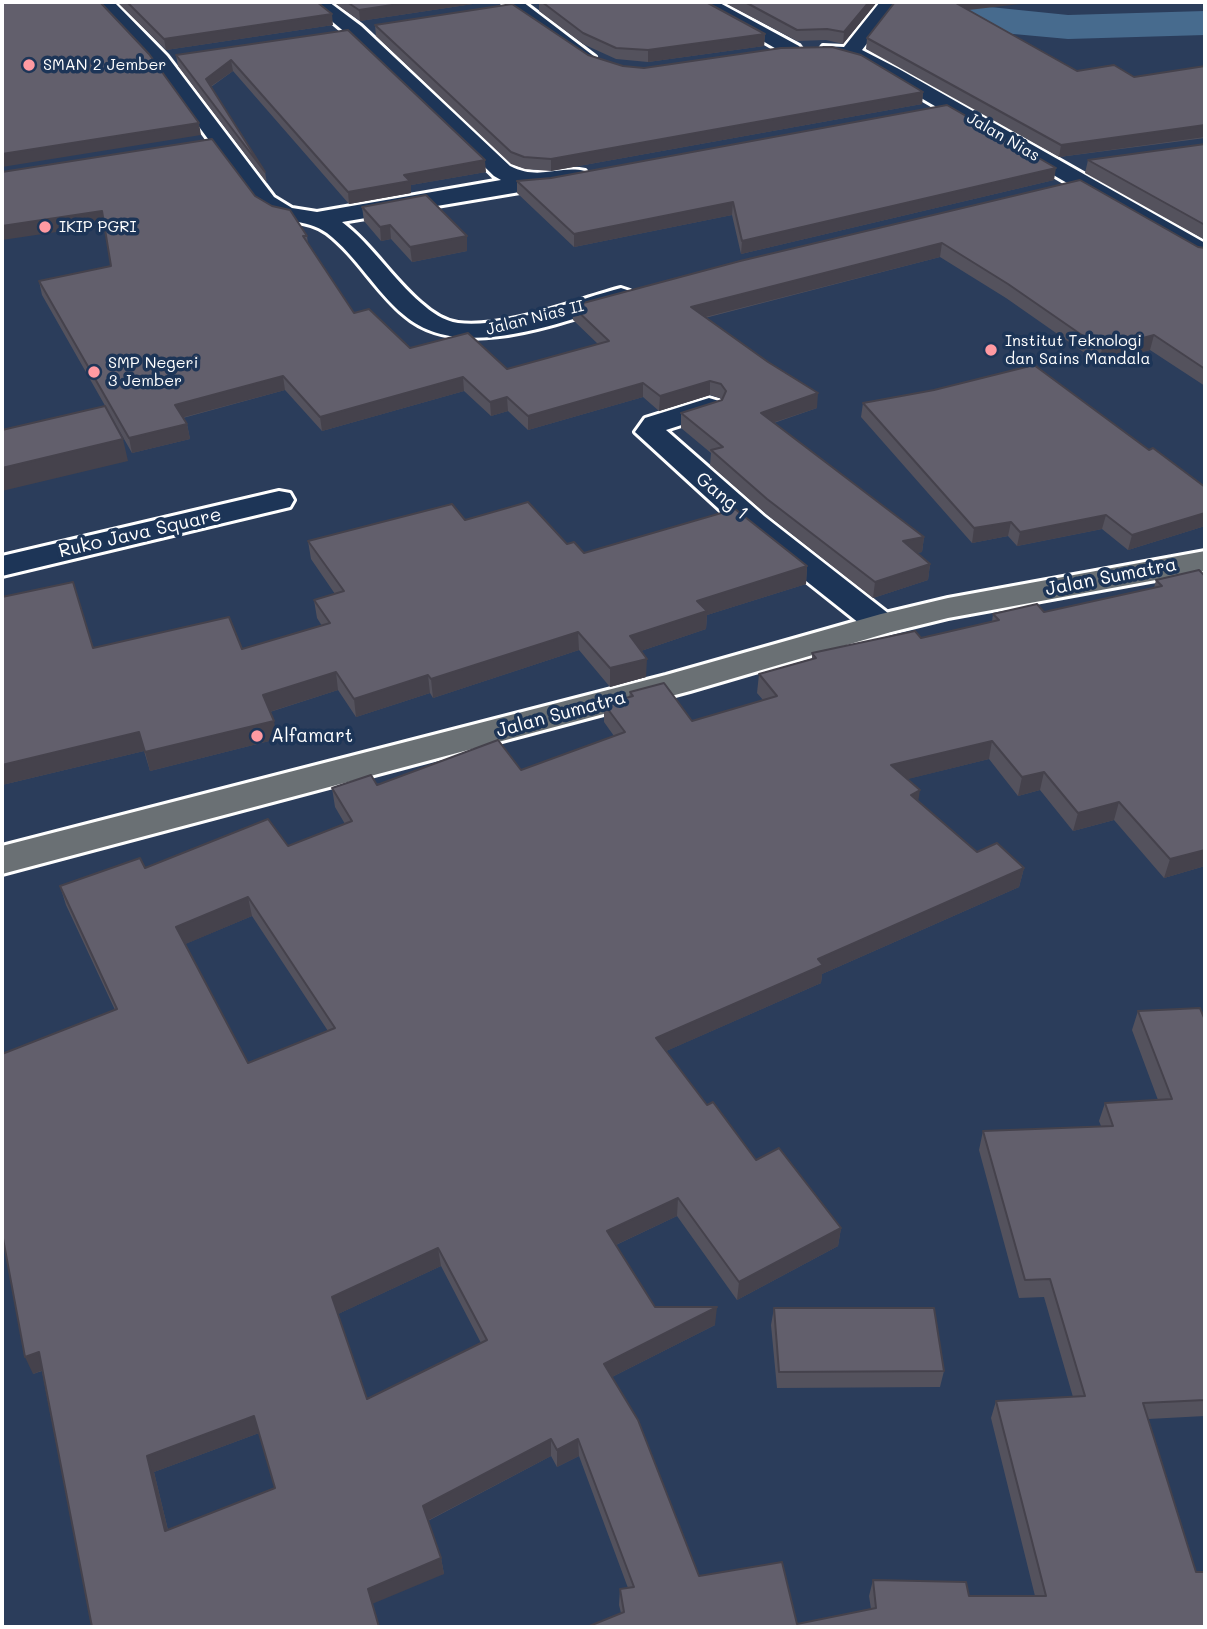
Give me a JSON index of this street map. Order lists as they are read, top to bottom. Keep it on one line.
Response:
{"streets":{"main road":["Jalan Sumatra"],"street":["Jalan Nias","Jalan Nias II","Gang 1","Ruko Java Square"]},"crossings":[["Gang 1","Jalan Sumatra"]],"places":["SMAN 2 Jember","IKIP PGRI","Institut Teknologi dan Sains Mandala","SMP Negeri 3 Jember","Alfamart"]}
